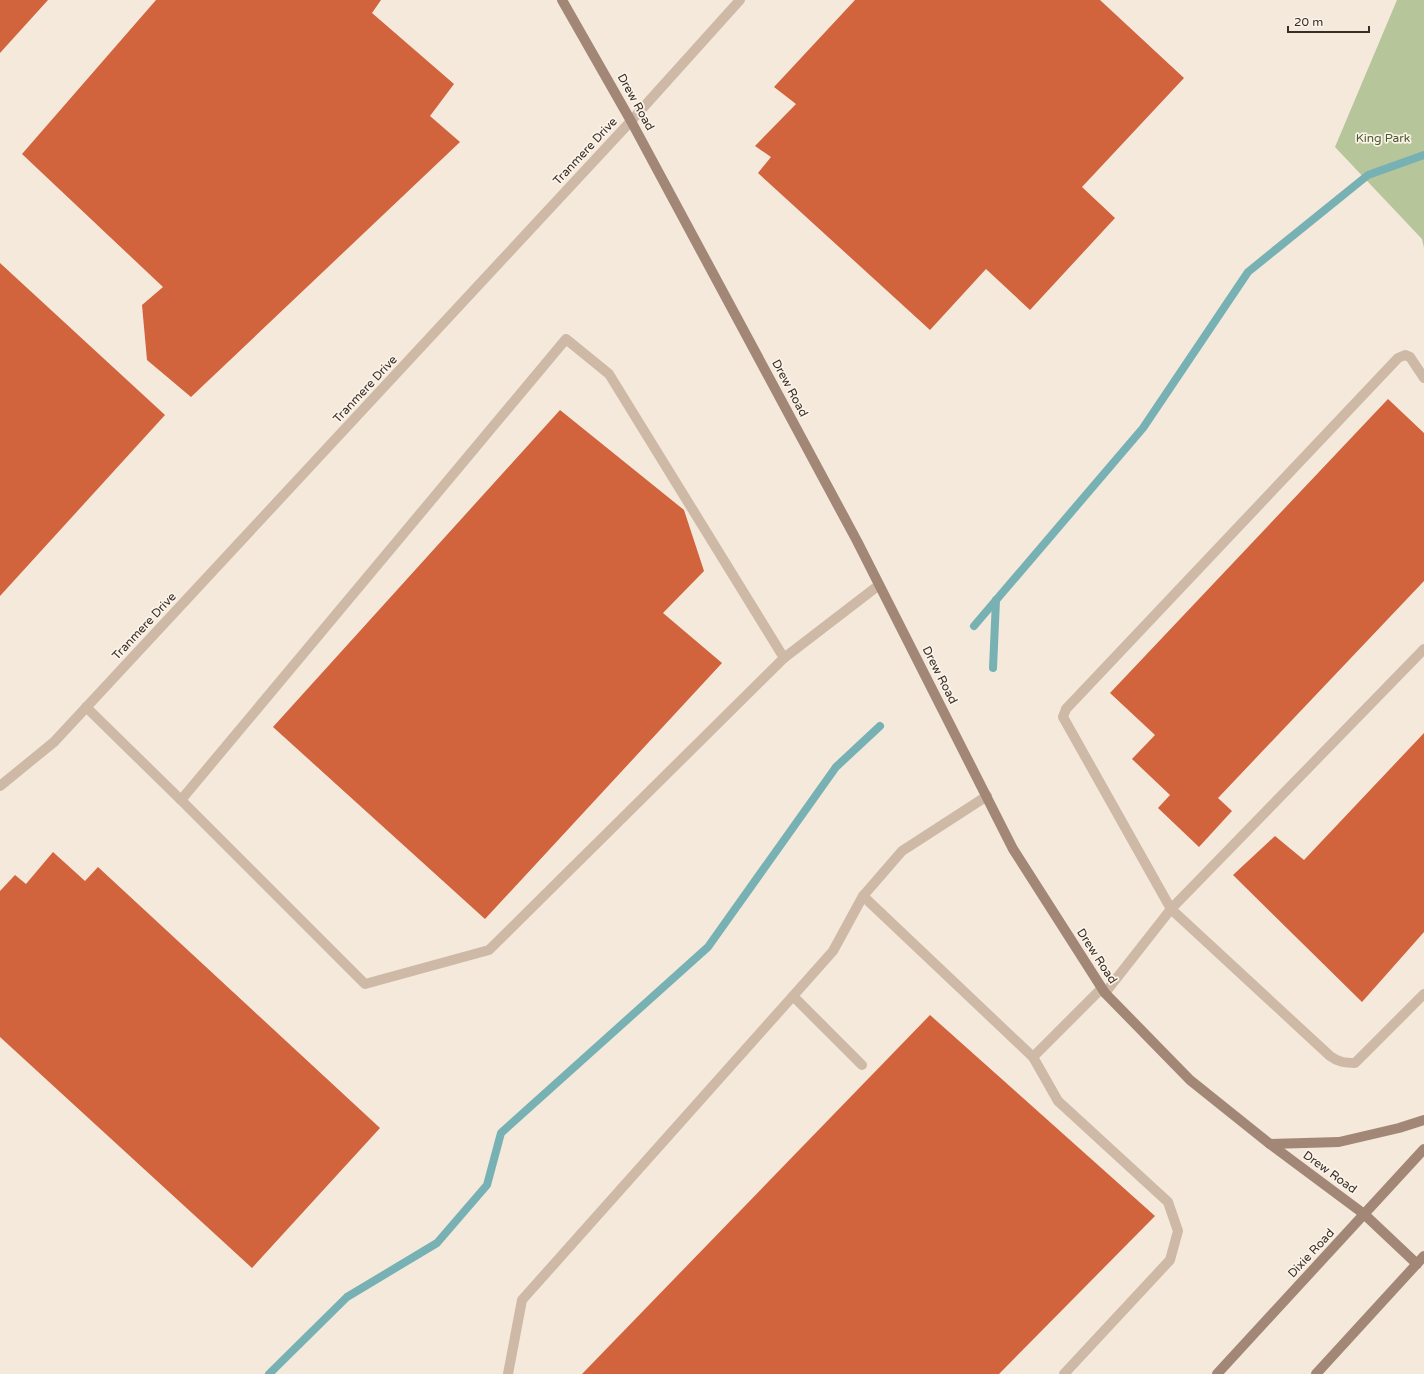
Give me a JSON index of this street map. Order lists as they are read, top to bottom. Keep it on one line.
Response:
{"streets":{"street":["Drew Road","Tranmere Drive","Dixie Road"]},"crossings":[["Drew Road","Tranmere Drive"],["Drew Road","Dixie Road"]],"parks":["King Park"],"scale_bar":"20 m"}
